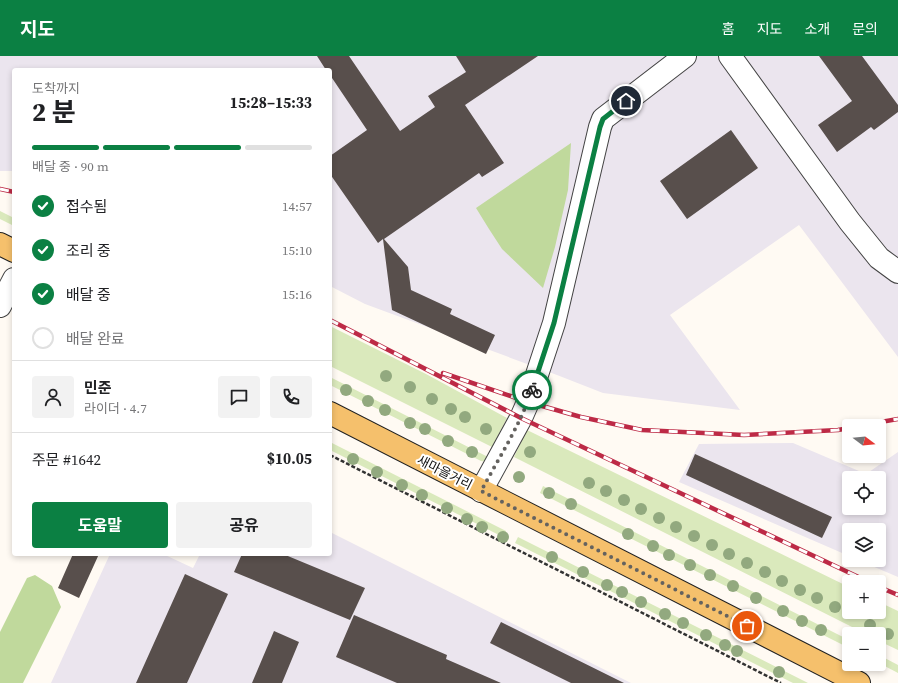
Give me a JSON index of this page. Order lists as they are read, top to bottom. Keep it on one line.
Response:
{"streets":{"main road":["새마을거리"]},"north":"right","page":{"header":"지도","nav":["홈","지도","소개","문의"],"heading":["2 분","도착까지","15:28–15:33"],"panel":["민준","라이더 · 4.7","주문 #1642","$10.05"],"bar":"배달 중 · 90 m","list":[["접수됨","14:57"],["조리 중","15:10"],["배달 중","15:16"],"배달 완료"],"map_buttons":["+","−"],"buttons":["도움말","공유"]}}
